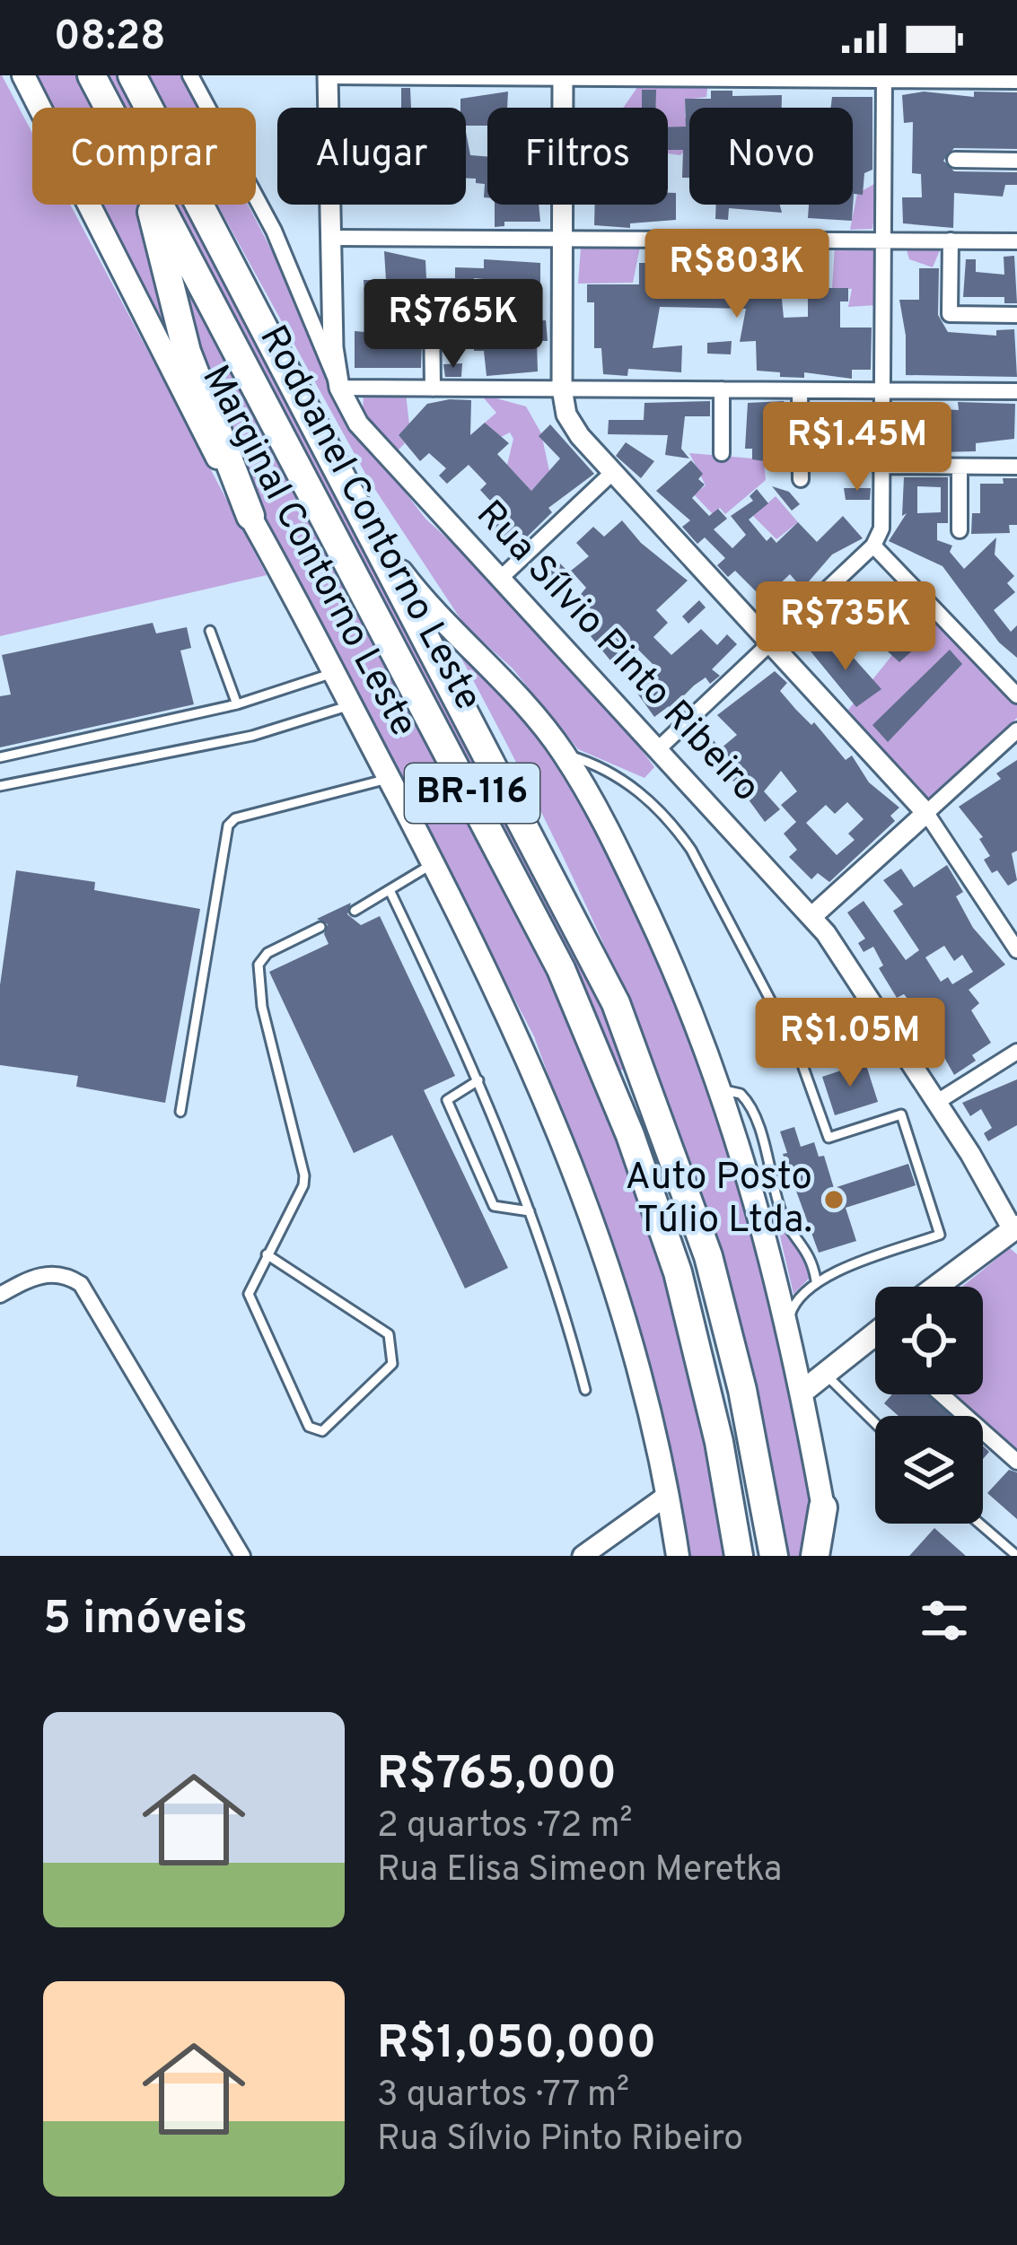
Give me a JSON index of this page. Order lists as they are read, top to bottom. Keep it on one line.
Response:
{"streets":{"highway":["Rodoanel Contorno Leste","BR-116"],"main road":["Marginal Contorno Leste"],"street":["Rua Sílvio Pinto Ribeiro"]},"crossings":[["Rodoanel Contorno Leste","Marginal Contorno Leste"]],"places":["Auto Posto Túlio Ltda."],"page":{"status":"08:28","chip":["Comprar","Alugar","Filtros","Novo"],"price":["R$803K","R$765K","R$1.45M","R$735K","R$1.05M"],"heading":"5 imóveis","list":[{"name":"R$765,000","note":"2 quartos · 72 m² · Rua Elisa Simeon Meretka"},{"name":"R$1,050,000","note":"3 quartos · 77 m² · Rua Sílvio Pinto Ribeiro"}]}}
